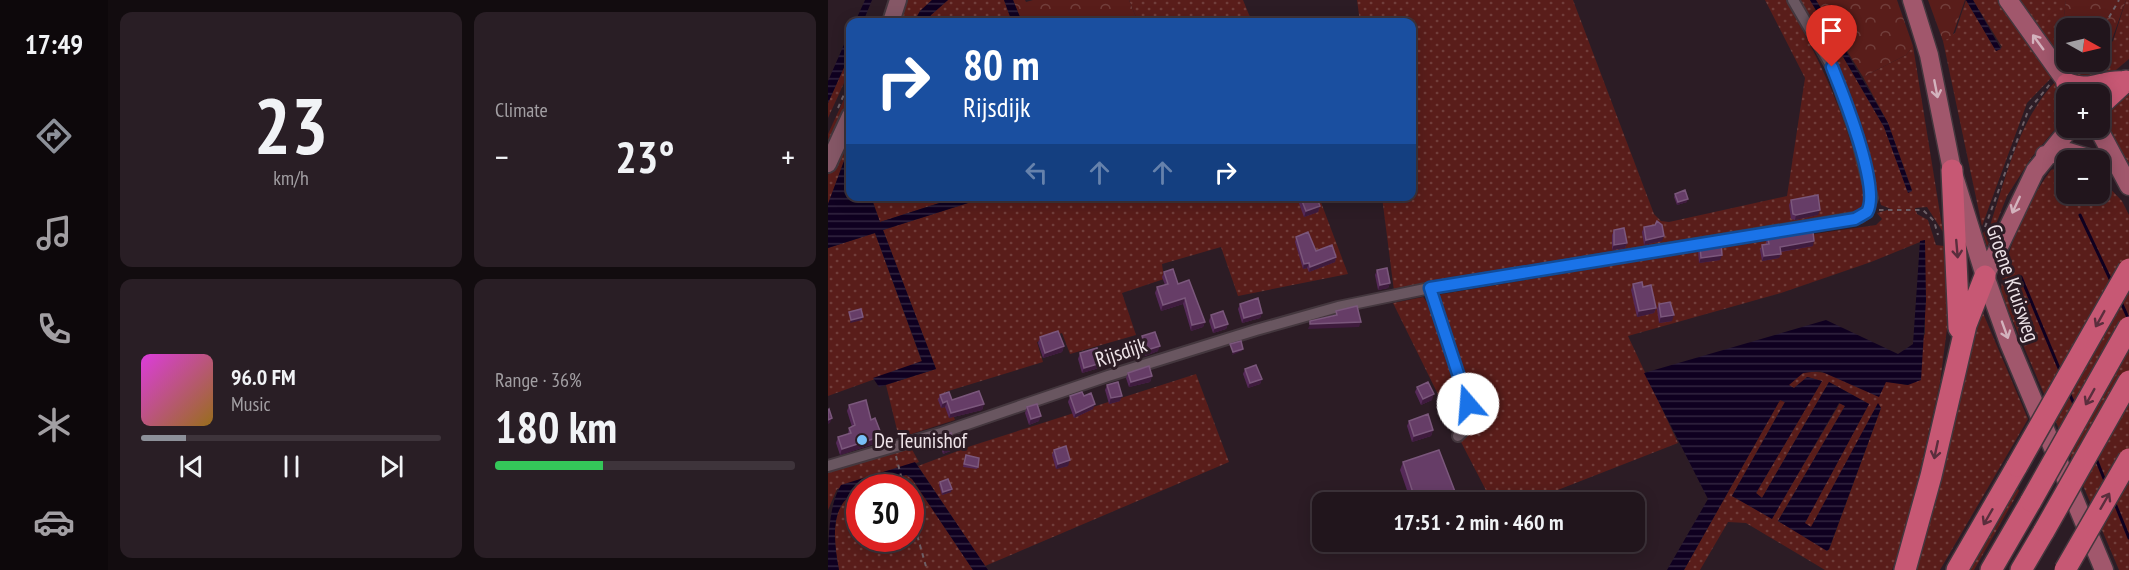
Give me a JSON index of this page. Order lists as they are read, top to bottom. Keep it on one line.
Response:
{"streets":{"main road":["Groene Kruisweg"],"street":["Rijsdijk"]},"one_way":["Groene Kruisweg"],"places":["De Teunishof"],"north":"right","page":{"tabs":"17:49","tile":[["23","km/h"],"Climate",["Range · 36%","180 km"]],"map_buttons":["+","−"],"turn":["80 m","Rijsdijk"],"heat":["−","23°","+"],"song":["96.0 FM","Music"],"limit":"30","trip":"17:51 · 2 min · 460 m"}}
